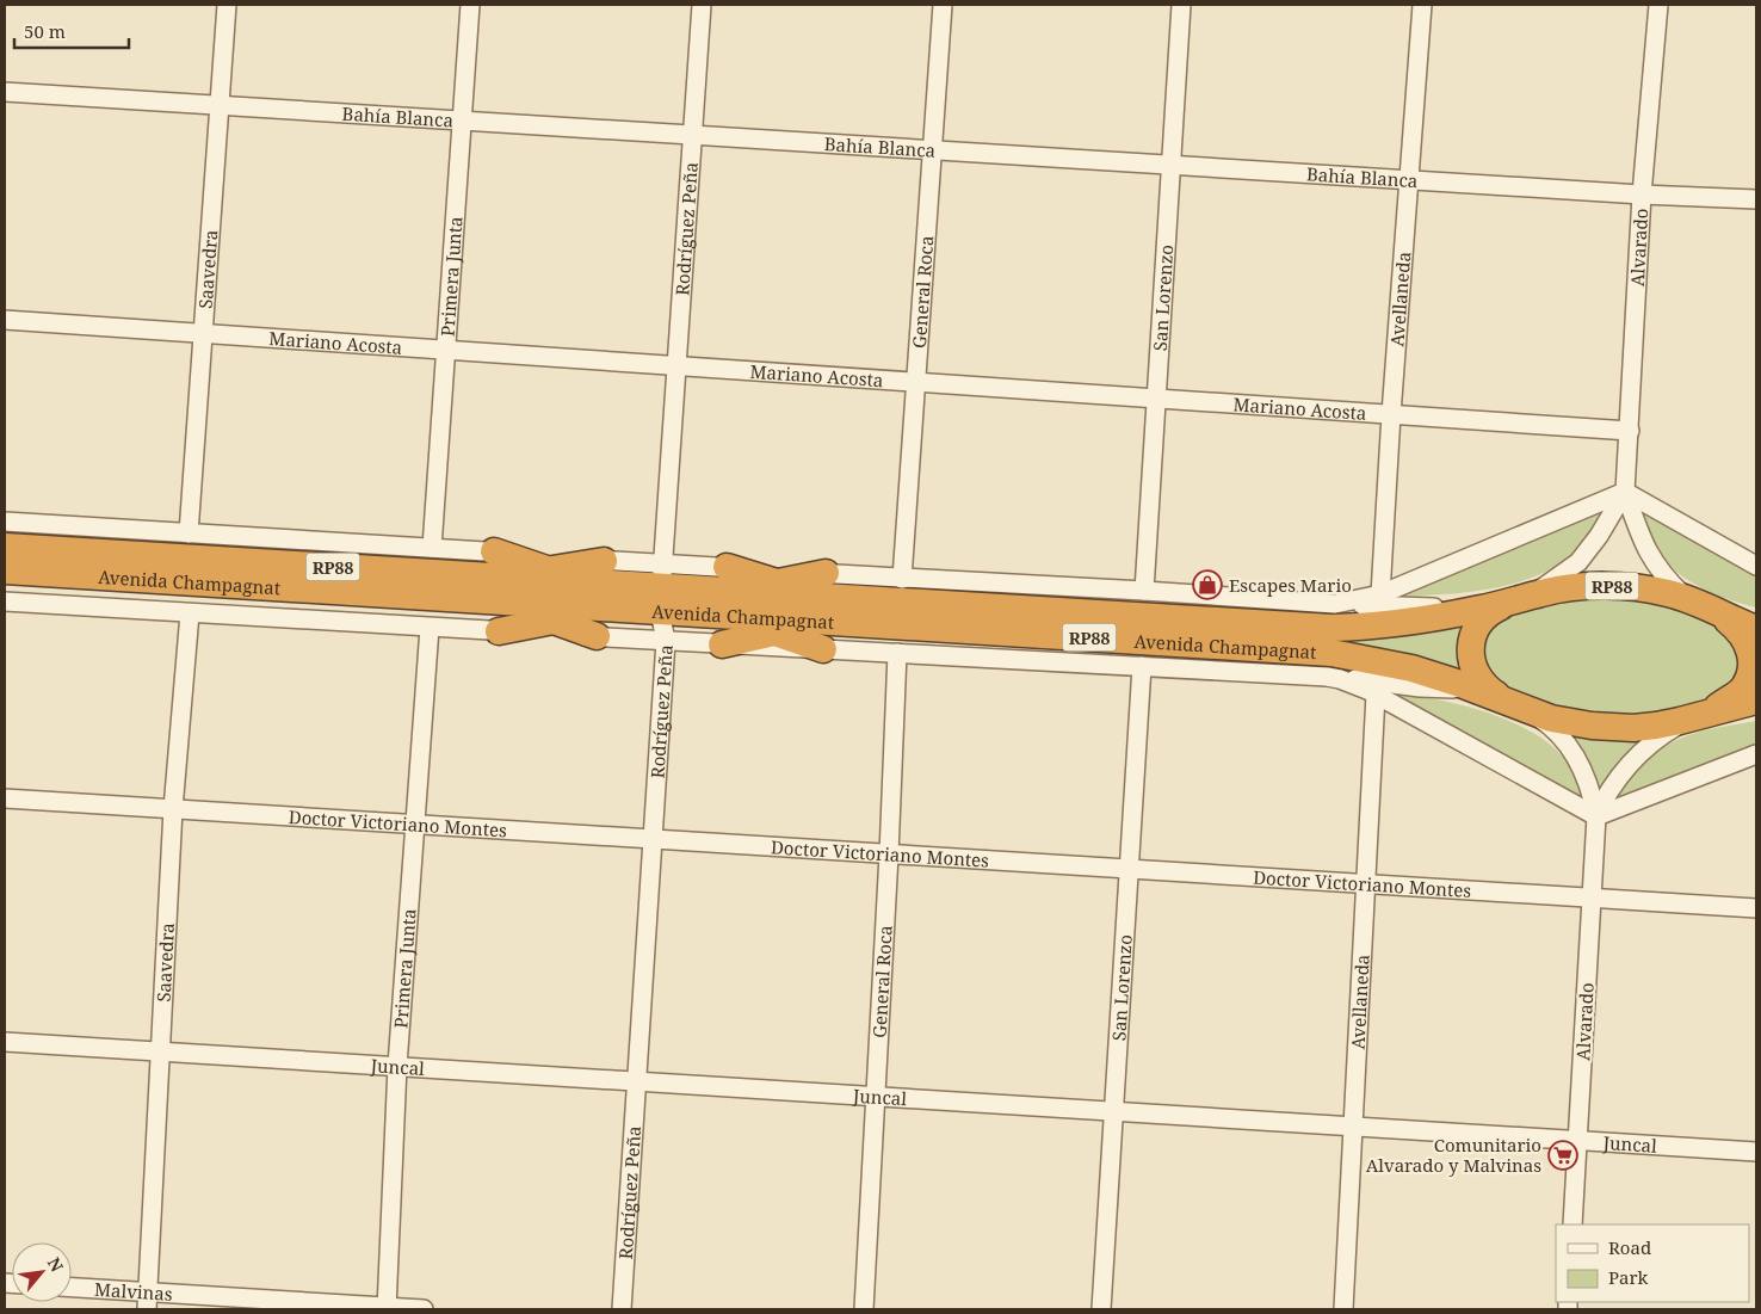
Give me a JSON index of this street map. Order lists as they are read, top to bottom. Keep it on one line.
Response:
{"streets":{"highway":["RP88","Avenida Champagnat"],"street":["Bahía Blanca","Rodríguez Peña","Alvarado","Saavedra","Primera Junta","General Roca","San Lorenzo","Avellaneda","Mariano Acosta","Doctor Victoriano Montes","Juncal","Malvinas"]},"crossings":[["Bahía Blanca","Rodríguez Peña"],["Bahía Blanca","Alvarado"],["Bahía Blanca","Saavedra"],["Bahía Blanca","Primera Junta"],["Bahía Blanca","General Roca"],["Bahía Blanca","San Lorenzo"],["Bahía Blanca","Avellaneda"],["Rodríguez Peña","Mariano Acosta"],["Rodríguez Peña","Avenida Champagnat"],["Rodríguez Peña","Doctor Victoriano Montes"],["Rodríguez Peña","Juncal"],["Alvarado","Mariano Acosta"],["Alvarado","RP88"],["Alvarado","Avenida Champagnat"],["Alvarado","Doctor Victoriano Montes"],["Alvarado","Juncal"],["Saavedra","Mariano Acosta"],["Saavedra","Avenida Champagnat"],["Saavedra","Doctor Victoriano Montes"],["Saavedra","Juncal"],["Saavedra","Malvinas"],["Primera Junta","Mariano Acosta"],["Primera Junta","Avenida Champagnat"],["Primera Junta","Doctor Victoriano Montes"],["Primera Junta","Juncal"],["Primera Junta","Malvinas"],["General Roca","Mariano Acosta"],["General Roca","Avenida Champagnat"],["General Roca","Doctor Victoriano Montes"],["General Roca","Juncal"],["San Lorenzo","Mariano Acosta"],["San Lorenzo","Avenida Champagnat"],["San Lorenzo","Doctor Victoriano Montes"],["San Lorenzo","Juncal"],["Avellaneda","Mariano Acosta"],["Avellaneda","Avenida Champagnat"],["Avellaneda","Doctor Victoriano Montes"],["Avellaneda","Juncal"],["RP88","Avenida Champagnat"]],"places":{"shop":["Escapes Mario"],"supermarket":["Comunitario Alvarado y Malvinas"]},"legend":["Road","Park"],"scale_bar":"50 m","north":"top right"}
